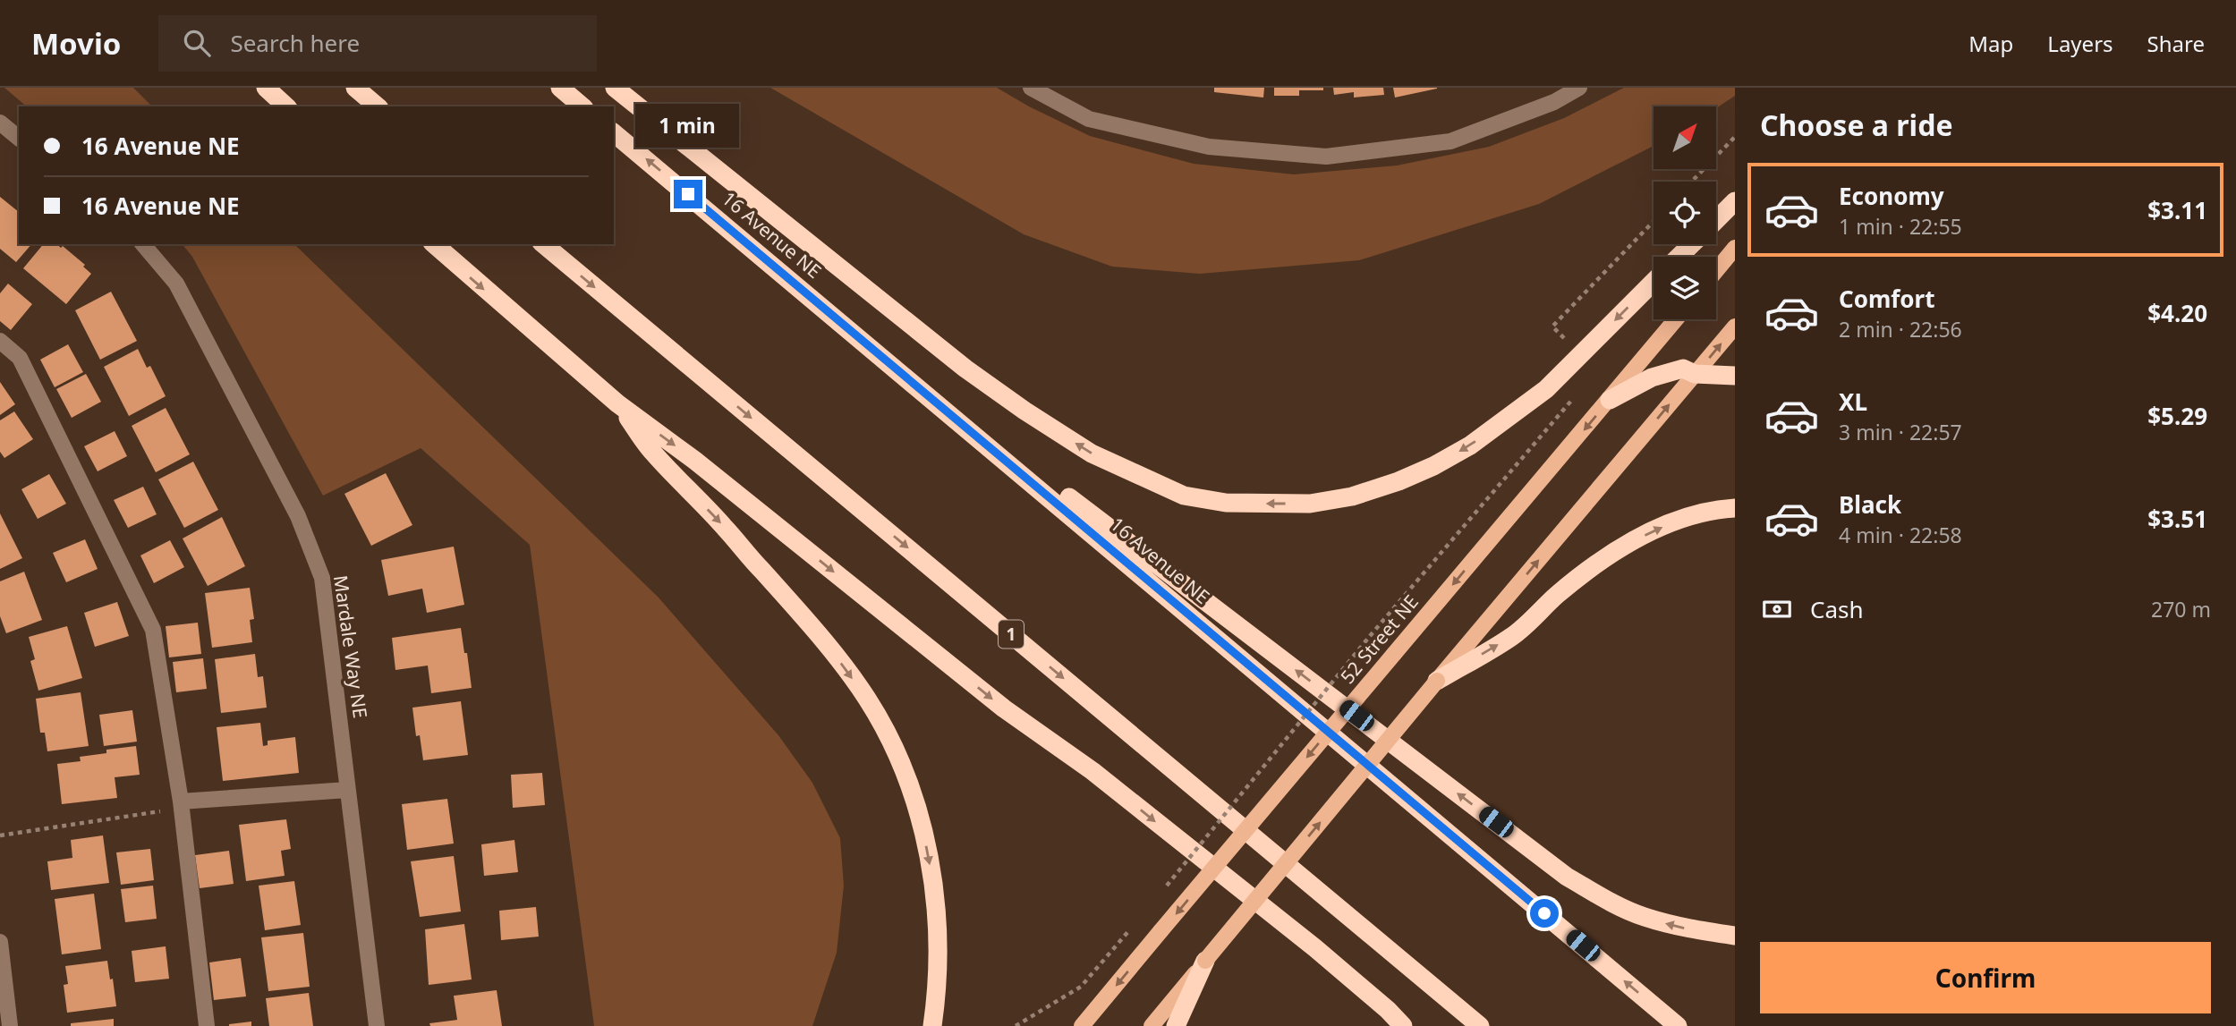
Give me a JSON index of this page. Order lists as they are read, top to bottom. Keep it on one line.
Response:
{"streets":{"highway":["16 Avenue NE","1"],"main road":["52 Street NE"],"street":["Mardale Way NE"]},"north":"top right","page":{"header":"Movio","search":"Search here","nav":["Map","Layers","Share"],"heading":"Choose a ride","bubble":"1 min","banner":["16 Avenue NE","16 Avenue NE"],"list":[{"name":"Economy","note":"1 min · 22:55","value":"$3.11"},{"name":"Comfort","note":"2 min · 22:56","value":"$4.20"},{"name":"XL","note":"3 min · 22:57","value":"$5.29"},{"name":"Black","note":"4 min · 22:58","value":"$3.51"}],"pay":["Cash","270 m"],"buttons":"Confirm"}}
